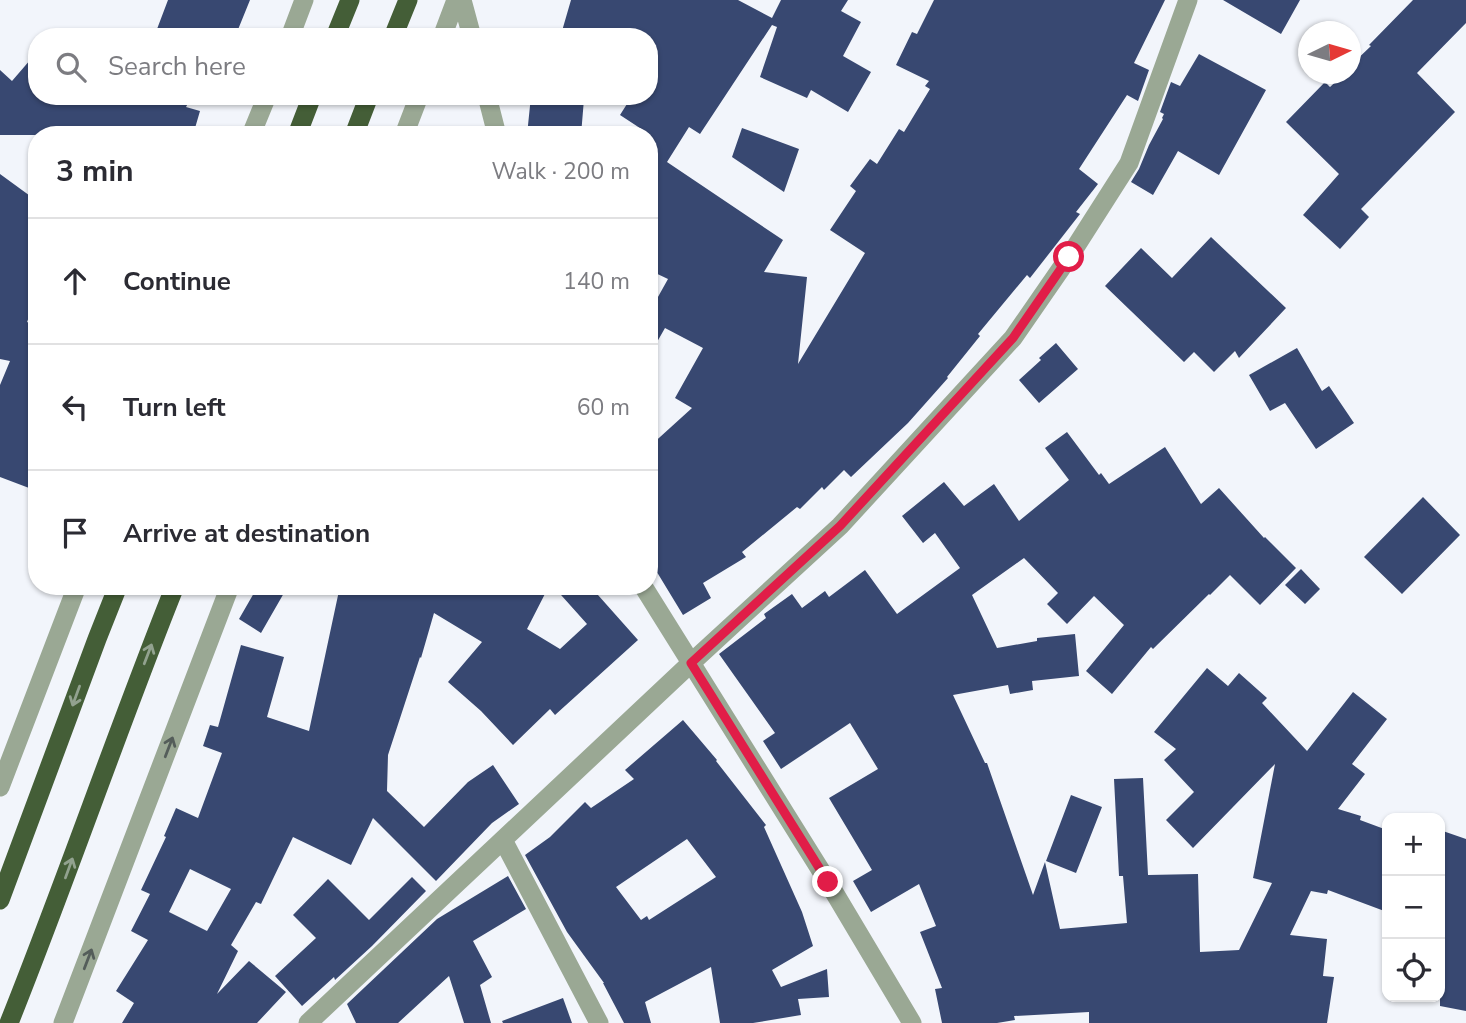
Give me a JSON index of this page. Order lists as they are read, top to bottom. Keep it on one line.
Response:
{"north":"right","page":{"search":"Search here","heading":["3 min","Walk · 200 m"],"list":[["Continue","140 m"],["Turn left","60 m"],"Arrive at destination"],"map_buttons":["+","−"]}}
